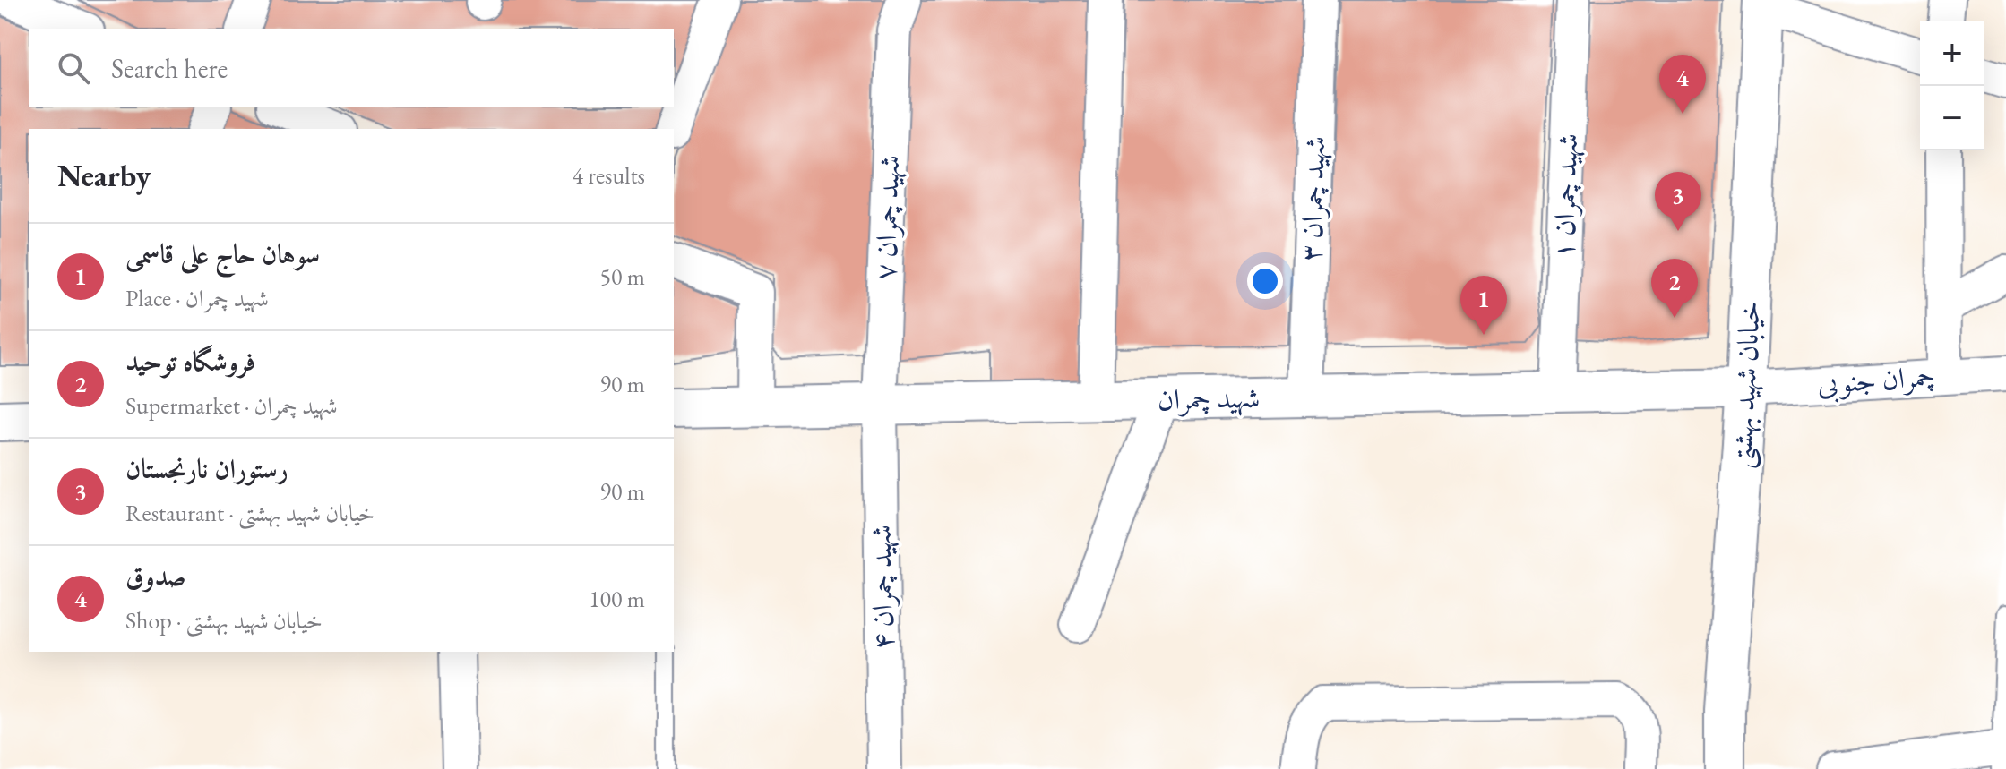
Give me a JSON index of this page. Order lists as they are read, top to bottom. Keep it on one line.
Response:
{"streets":{"street":["شهید چمران ۱","شهید چمران ۳","شهید چمران ۷","چمران جنوبی","خیابان شهید بهشتی","شهید چمران","شهید چمران ۴"]},"crossings":[["شهید چمران ۱","شهید چمران"],["شهید چمران ۳","شهید چمران"],["شهید چمران ۷","شهید چمران"],["شهید چمران ۷","شهید چمران ۴"],["چمران جنوبی","خیابان شهید بهشتی"],["چمران جنوبی","شهید چمران"],["خیابان شهید بهشتی","شهید چمران"],["شهید چمران","شهید چمران ۴"]],"page":{"map_buttons":["+","−"],"search":"Search here","pins":["4","3","2","1"],"heading":["Nearby","4 results"],"list":[{"mark":"1","name":"سوهان حاج علی قاسمی","note":"Place · شهید چمران","value":"50 m"},{"mark":"2","name":"فروشگاه توحید","note":"Supermarket · شهید چمران","value":"90 m"},{"mark":"3","name":"رستوران نارنجستان","note":"Restaurant · خیابان شهید بهشتی","value":"90 m"},{"mark":"4","name":"صدوق","note":"Shop · خیابان شهید بهشتی","value":"100 m"}]}}
